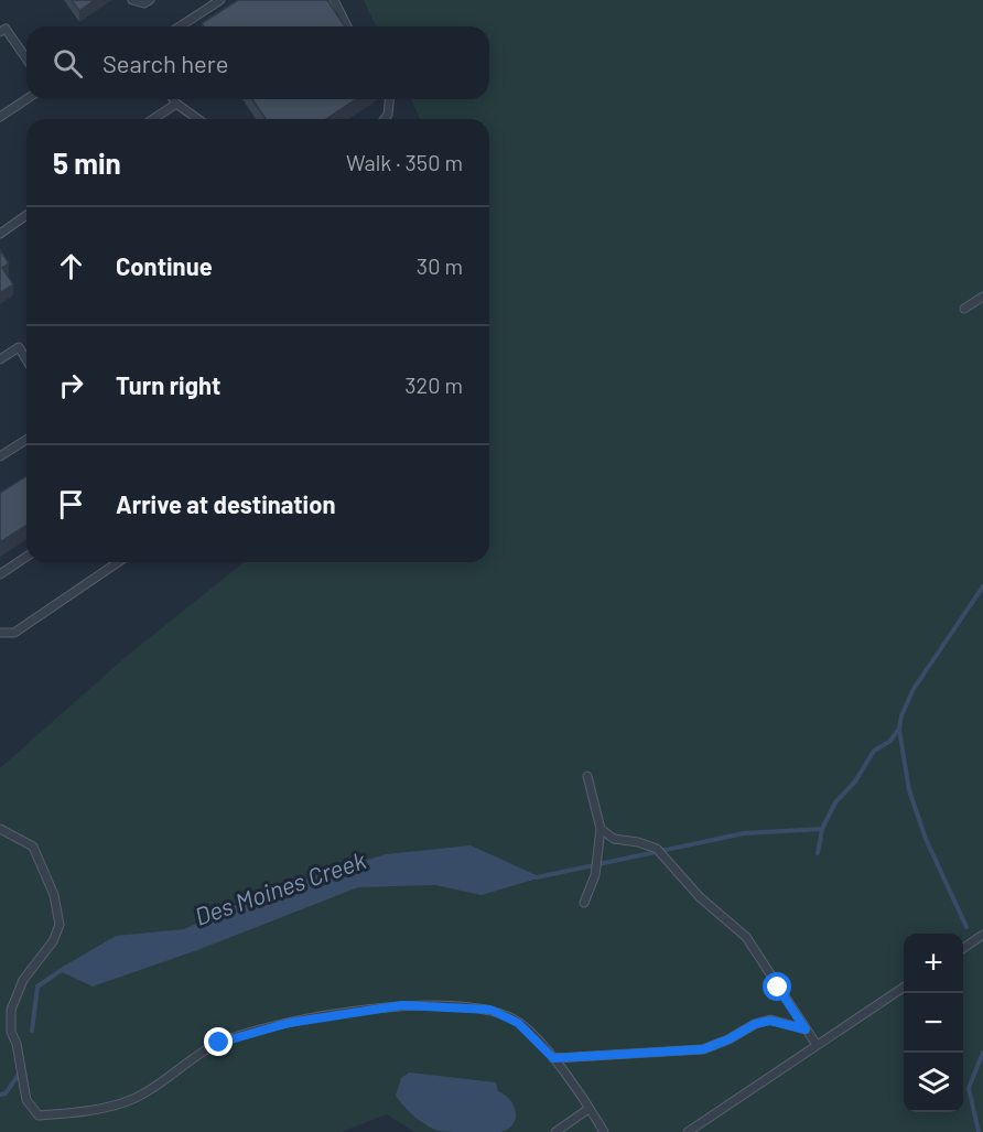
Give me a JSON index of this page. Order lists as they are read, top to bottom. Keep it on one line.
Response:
{"water":["Des Moines Creek"],"page":{"search":"Search here","heading":["5 min","Walk · 350 m"],"list":[["Continue","30 m"],["Turn right","320 m"],"Arrive at destination"],"map_buttons":["+","−"]}}
